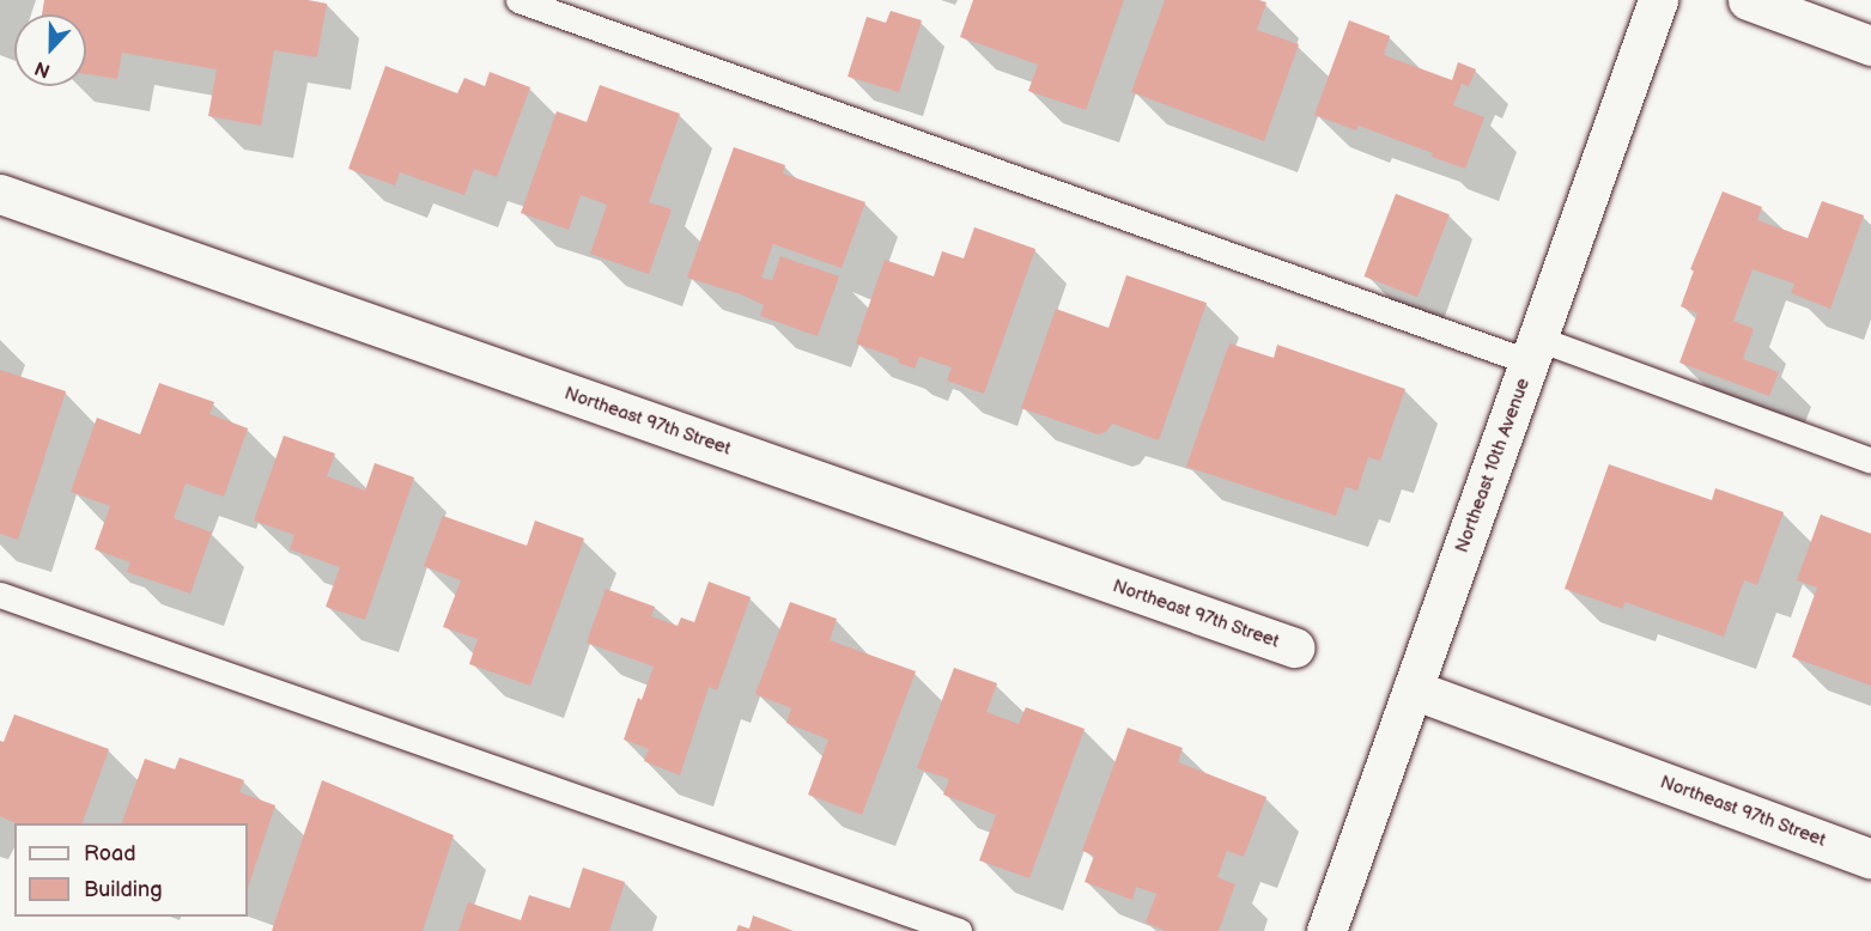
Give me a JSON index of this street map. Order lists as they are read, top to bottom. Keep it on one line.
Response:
{"streets":{"street":["Northeast 97th Street","Northeast 10th Avenue"]},"crossings":[["Northeast 97th Street","Northeast 10th Avenue"]],"legend":["Road","Building"],"north":"bottom"}
